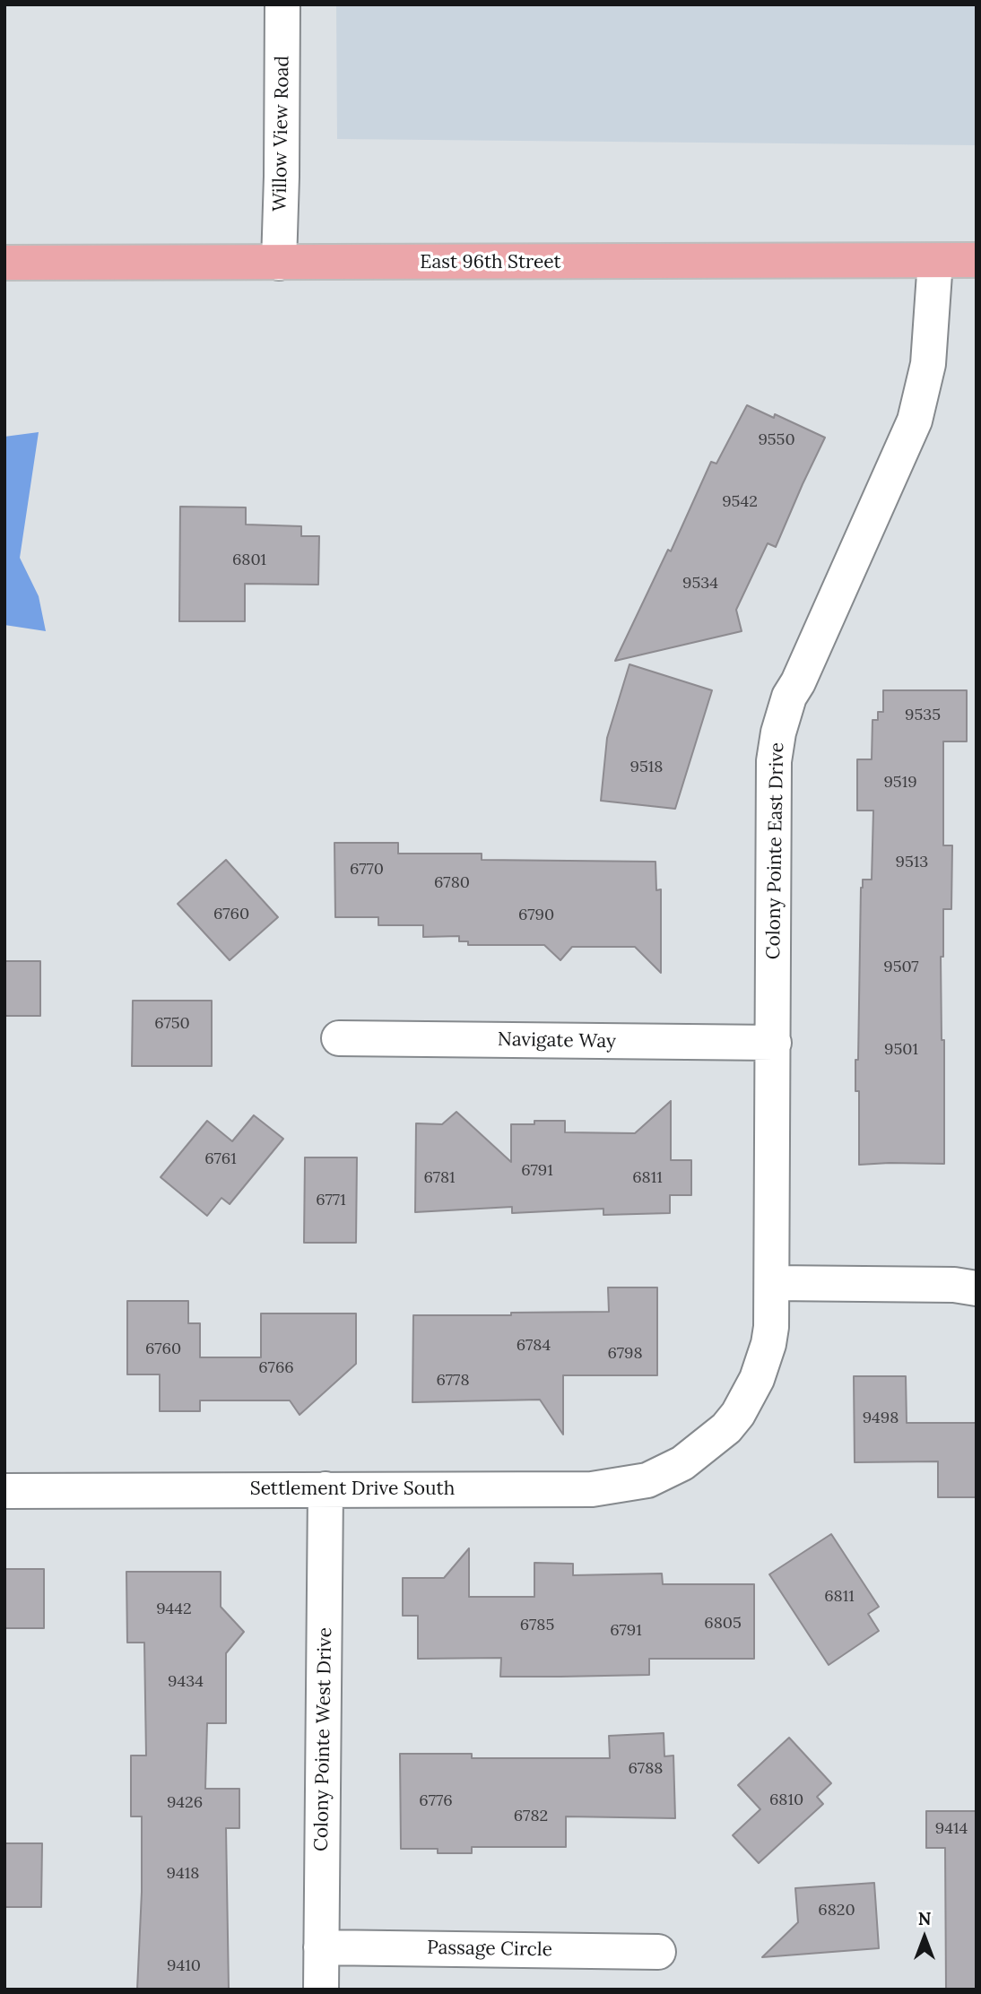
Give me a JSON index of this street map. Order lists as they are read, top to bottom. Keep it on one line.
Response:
{"streets":{"main road":["East 96th Street"],"street":["Willow View Road","Colony Pointe East Drive","Navigate Way","Settlement Drive South","Colony Pointe West Drive","Passage Circle"]},"crossings":[["Willow View Road","East 96th Street"],["East 96th Street","Colony Pointe East Drive"],["Colony Pointe East Drive","Navigate Way"],["Colony Pointe East Drive","Settlement Drive South"],["Settlement Drive South","Colony Pointe West Drive"],["Colony Pointe West Drive","Passage Circle"]],"house_numbers":["9550","9542","6801","9534","9535","9518","9519","9513","6770","6780","6760","6790","9507","6750","9501","6761","6791","6781","6811","6771","6784","6760","6798","6766","6778","9498","6811","9442","6805","6785","6791","9434","6788","6810","6776","9426","6782","9414","9418","6820","9410"],"north":"top"}
